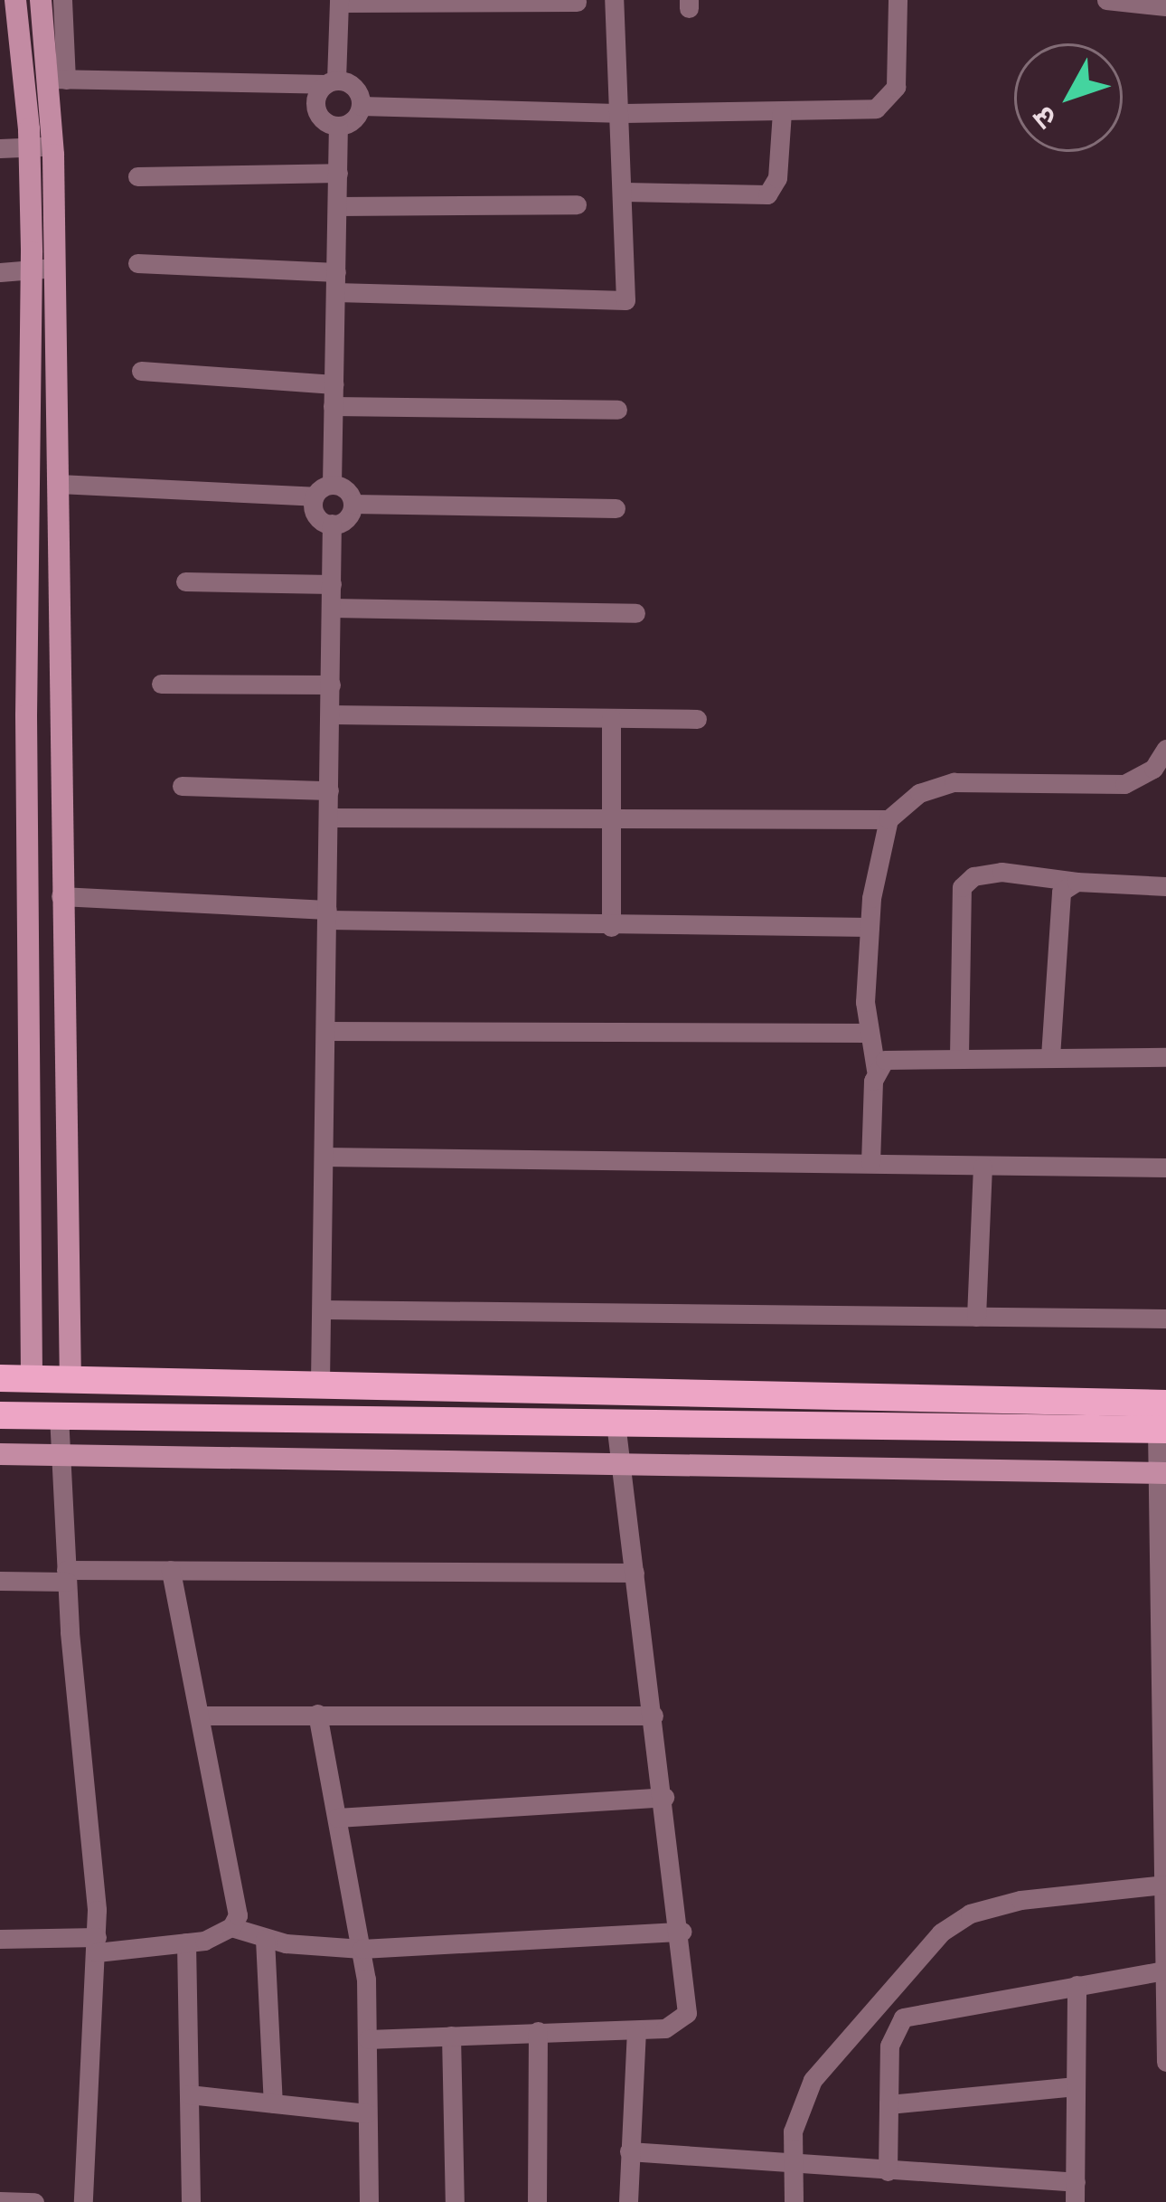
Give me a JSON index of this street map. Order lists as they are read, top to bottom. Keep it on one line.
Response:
{"north":"bottom left"}
